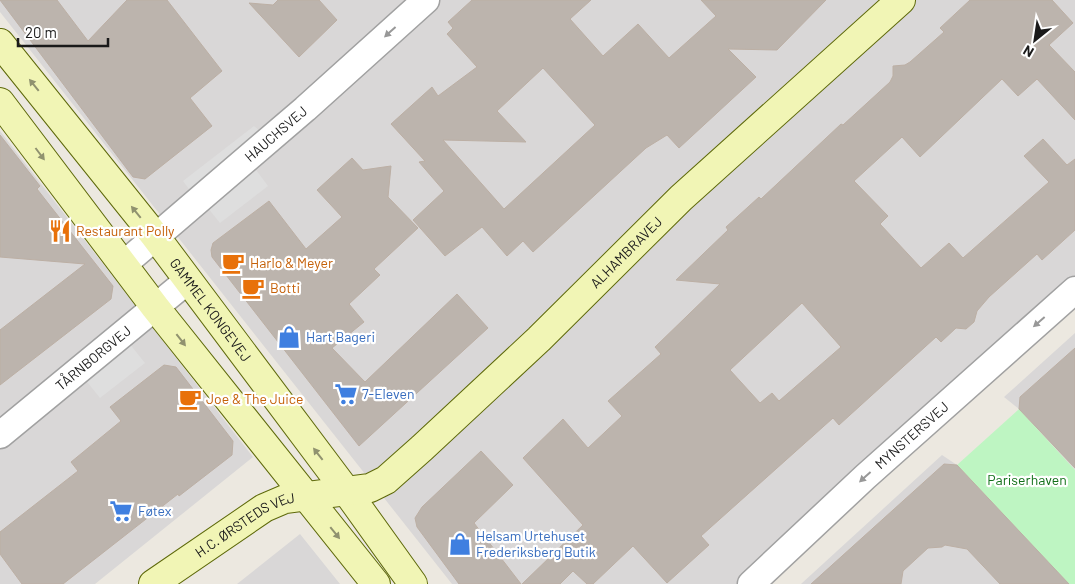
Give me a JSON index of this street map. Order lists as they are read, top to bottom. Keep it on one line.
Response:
{"streets":{"street":["HAUCHSVEJ","ALHAMBRAVEJ","GAMMEL KONGEVEJ","TÅRNBORGVEJ","MYNSTERSVEJ","H.C. ØRSTEDS VEJ"]},"crossings":[["HAUCHSVEJ","GAMMEL KONGEVEJ"],["ALHAMBRAVEJ","GAMMEL KONGEVEJ"],["ALHAMBRAVEJ","H.C. ØRSTEDS VEJ"],["GAMMEL KONGEVEJ","TÅRNBORGVEJ"],["GAMMEL KONGEVEJ","H.C. ØRSTEDS VEJ"]],"one_way":["HAUCHSVEJ","MYNSTERSVEJ"],"parks":["Pariserhaven"],"places":{"restaurant":["Restaurant Polly"],"cafe":["Harlo & Meyer","Botti","Joe & The Juice"],"shop":["Hart Bageri","Helsam Urtehuset Frederiksberg Butik"],"supermarket":["7-Eleven","Føtex"]},"scale_bar":"20 m","north":"bottom left"}
